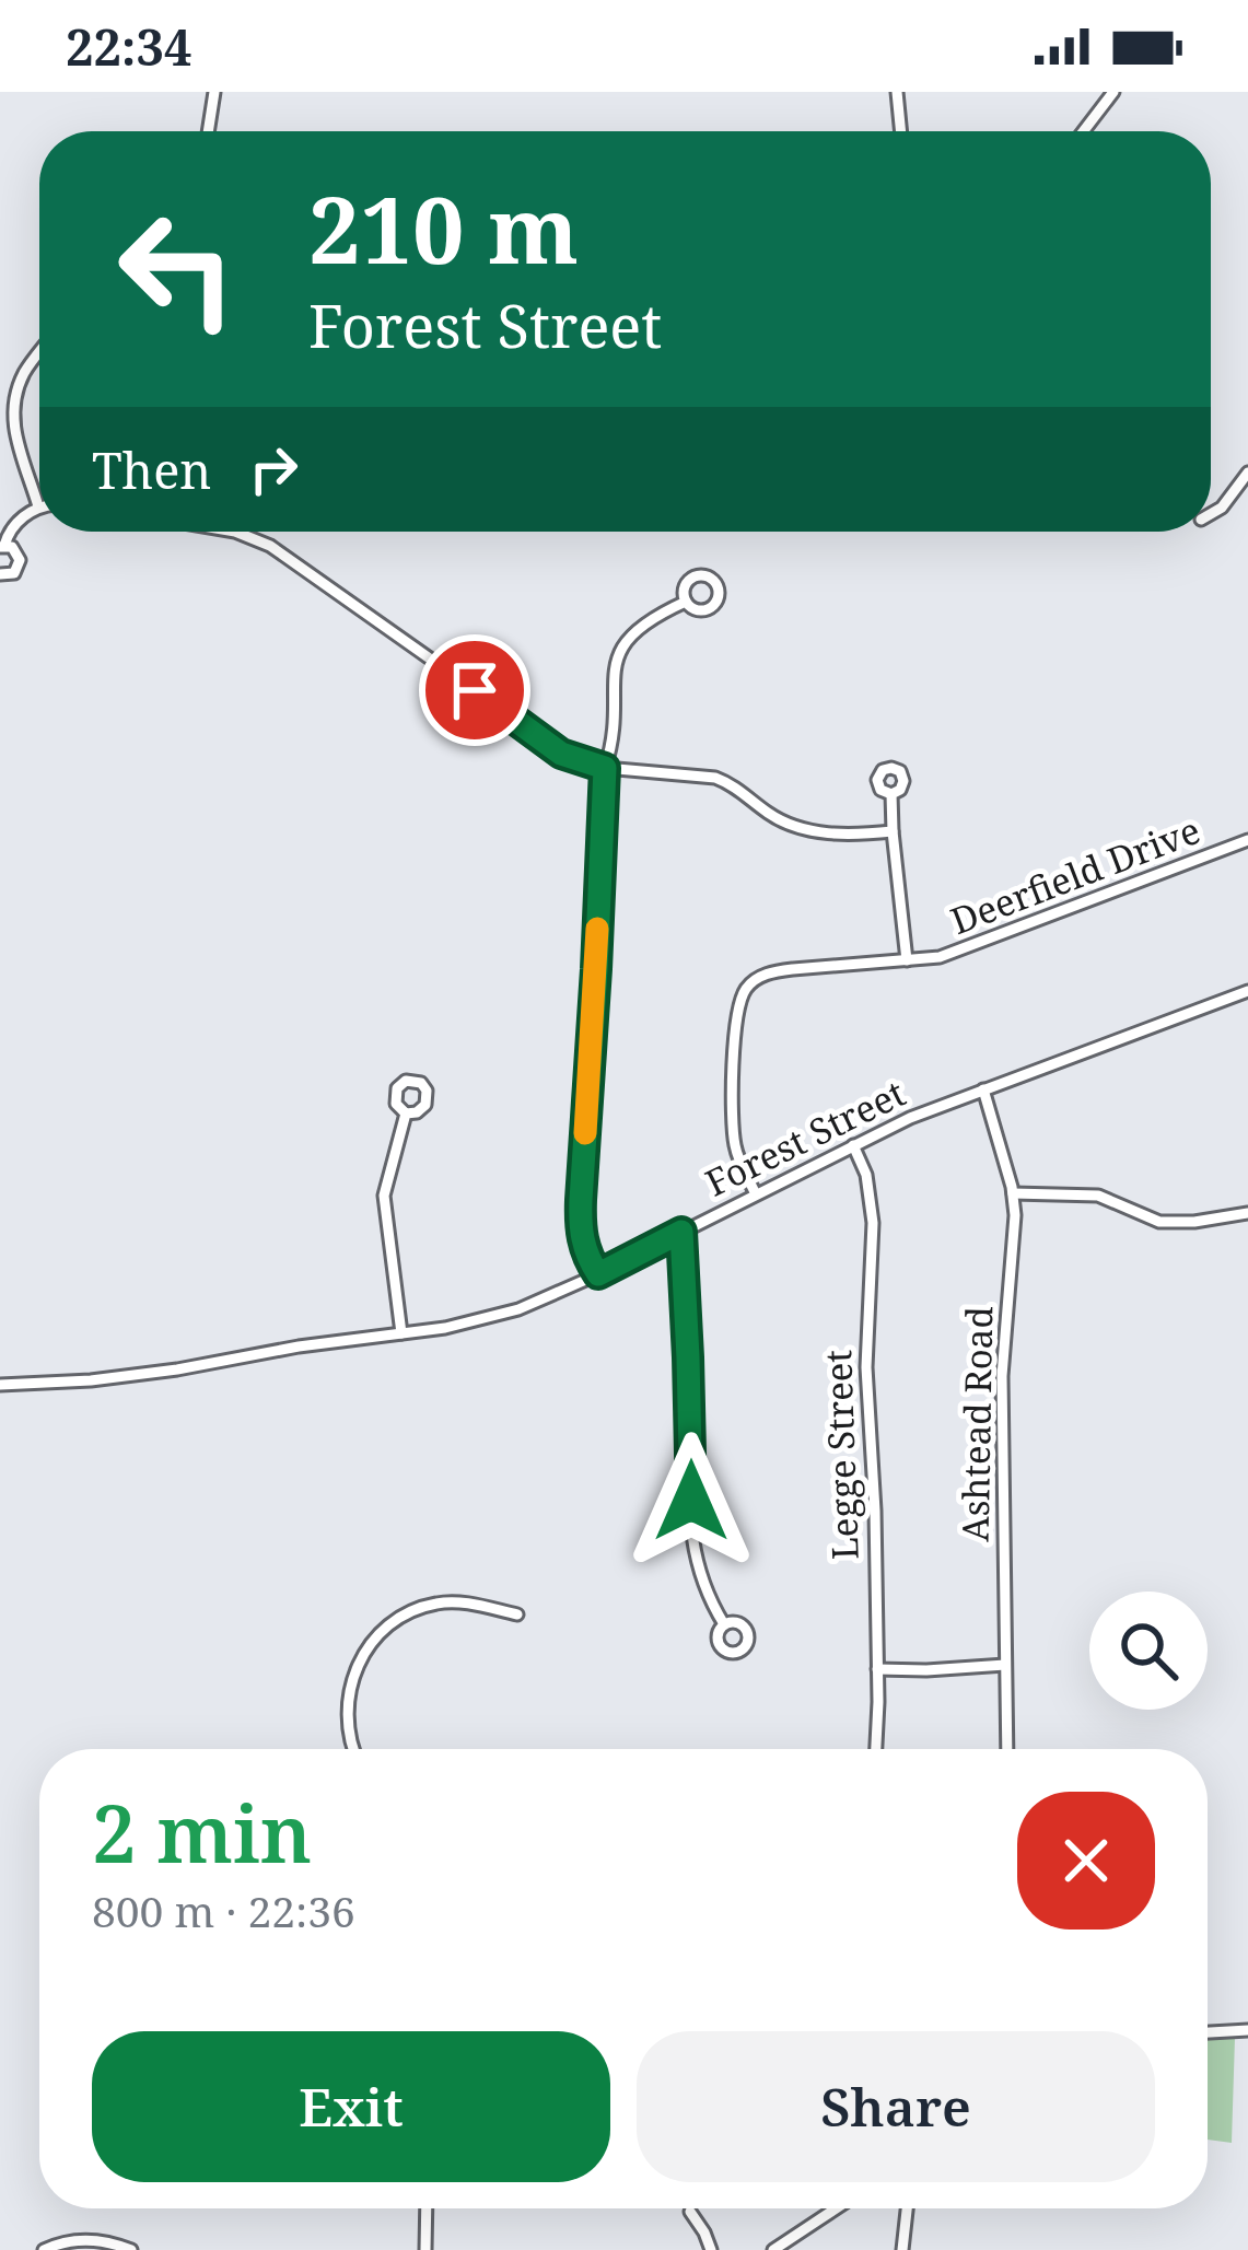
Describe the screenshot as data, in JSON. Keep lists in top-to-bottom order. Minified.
{"streets":{"street":["Deerfield Drive","Forest Street","Ashtead Road","Legge Street"]},"crossings":[["Deerfield Drive","Forest Street"],["Forest Street","Ashtead Road"],["Forest Street","Legge Street"]],"page":{"status":"22:34","turn":["210 m","Forest Street"],"then":"Then","heading":["2 min","800 m · 22:36"],"buttons":["Exit","Share"]}}
